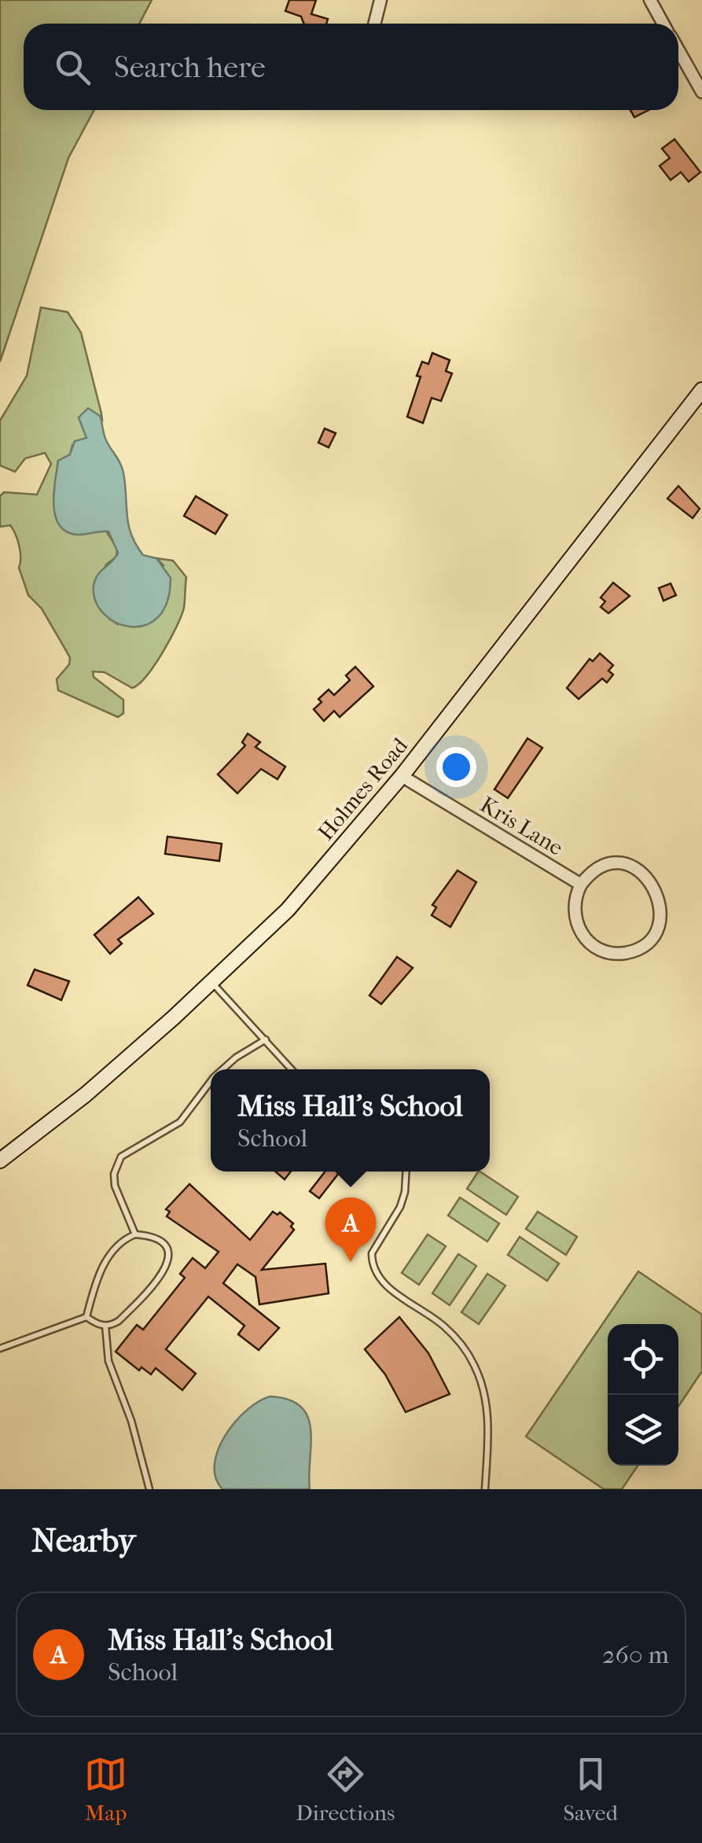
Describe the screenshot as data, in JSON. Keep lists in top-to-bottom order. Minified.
{"streets":{"street":["Holmes Road","Kris Lane"]},"crossings":[["Holmes Road","Kris Lane"]],"page":{"search":"Search here","popup":["Miss Hall's School","School"],"pins":"A","heading":"Nearby","list":[{"mark":"A","name":"Miss Hall's School","note":"School","value":"260 m"}],"nav":["Map","Directions","Saved"]}}
